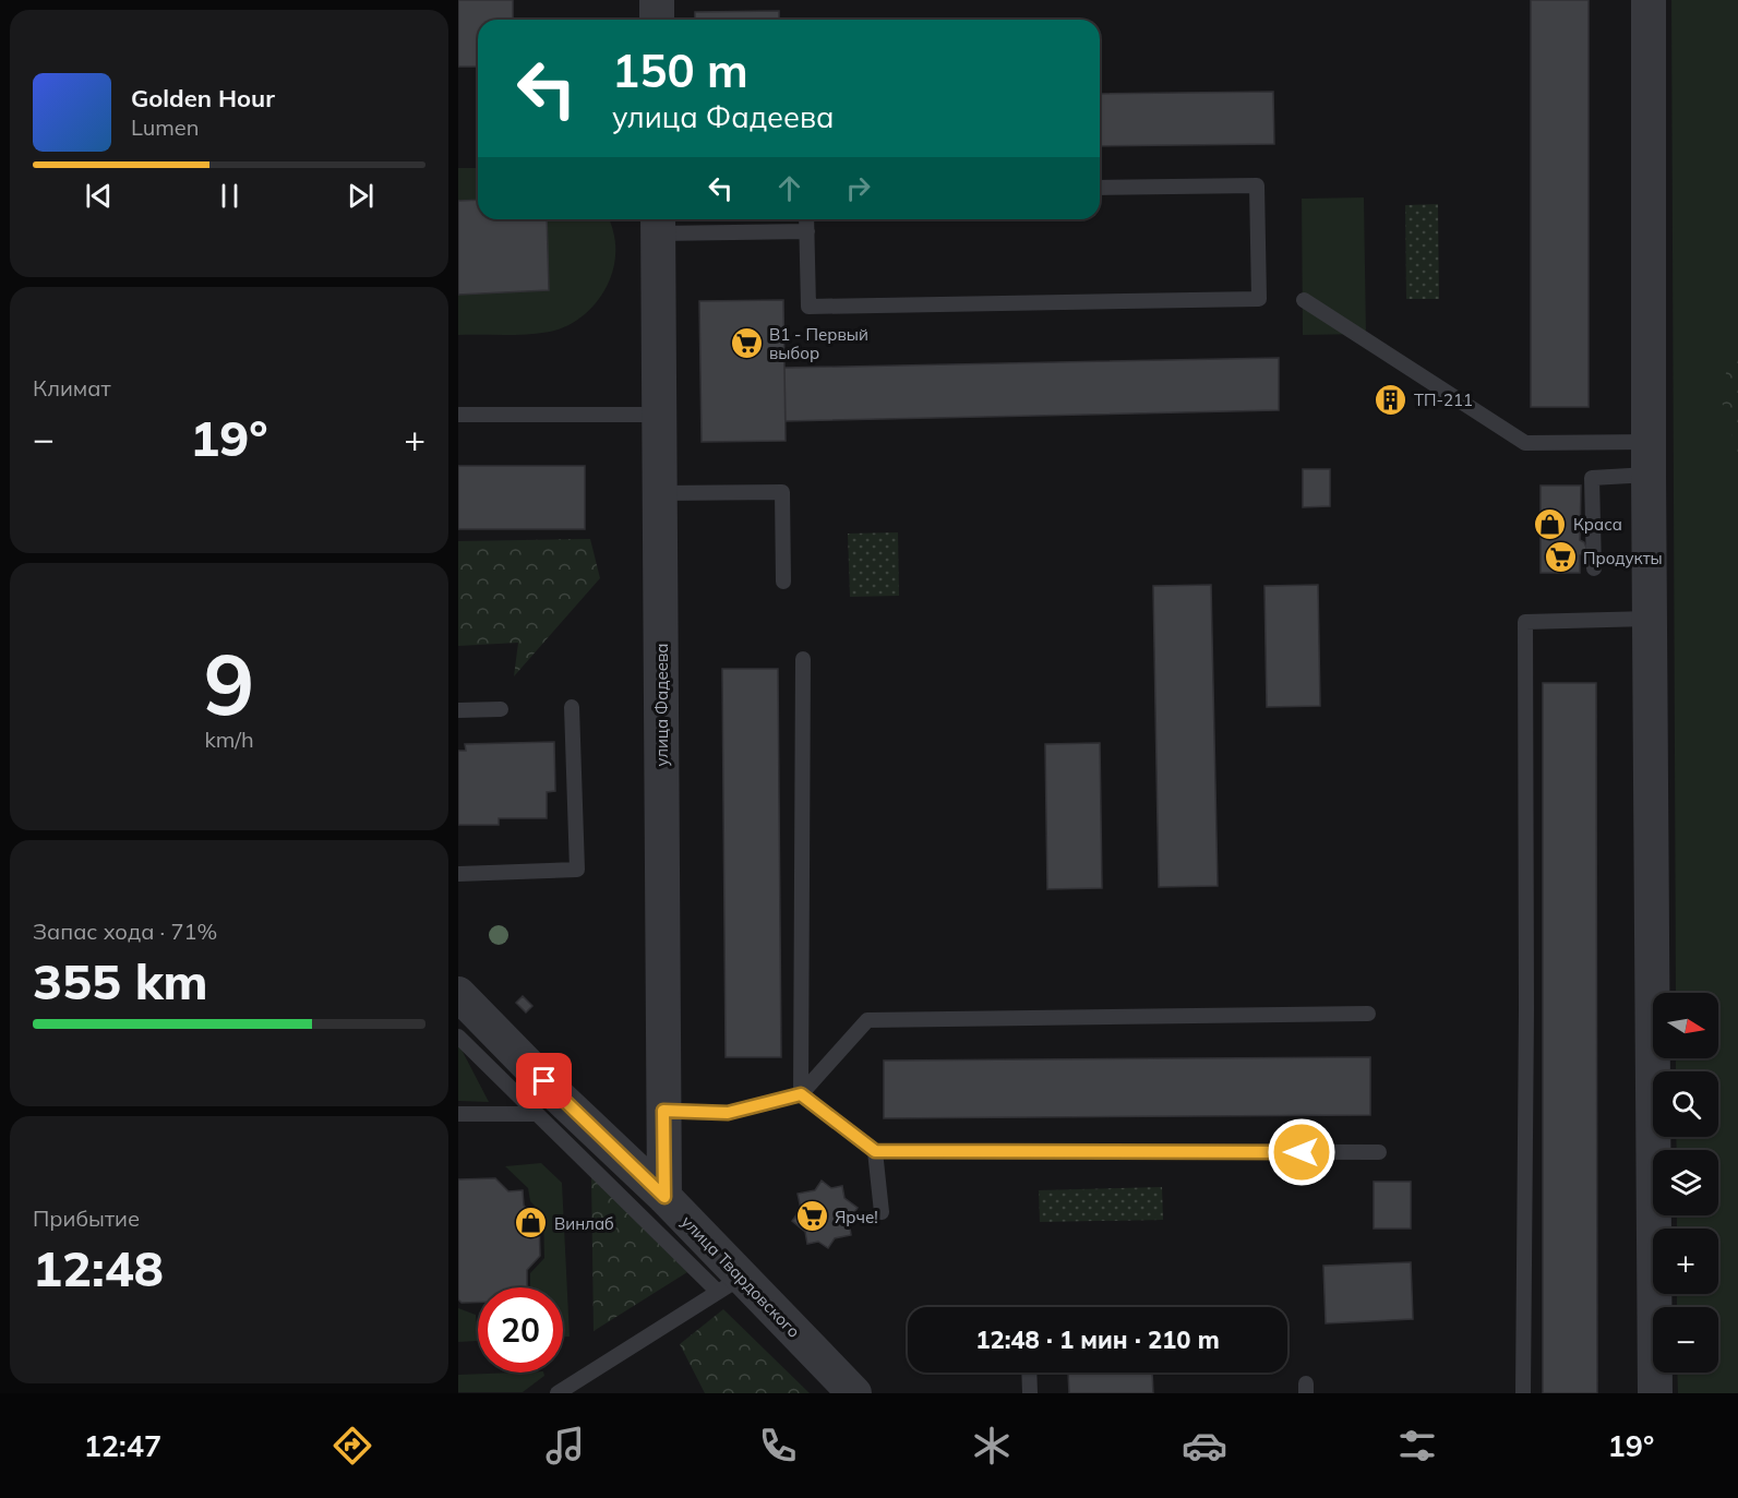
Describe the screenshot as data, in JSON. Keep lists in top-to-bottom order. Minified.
{"streets":{"street":["улица Фадеева","улица Твардовского"]},"crossings":[["улица Фадеева","улица Твардовского"]],"places":{"supermarket":["В1 - Первый выбор","Продукты","Ярче!"],"building":["ТП-211"],"shop":["Краса","Винлаб"]},"north":"right","page":{"turn":["150 m","улица Фадеева"],"song":["Golden Hour","Lumen"],"tile":["Климат",["9","km/h"],["Запас хода · 71%","355 km"],["Прибытие","12:48"]],"heat":["−","19°","+"],"map_buttons":["+","−"],"limit":"20","trip":"12:48 · 1 мин · 210 m","tabs":["12:47","19°"]}}
